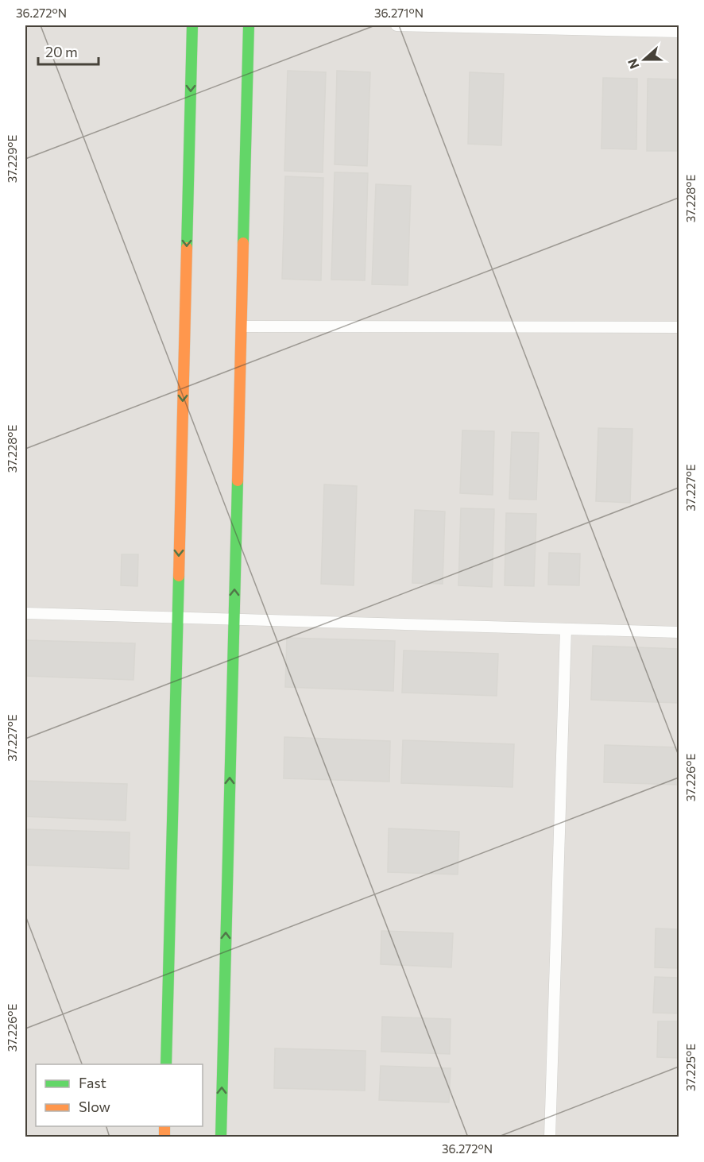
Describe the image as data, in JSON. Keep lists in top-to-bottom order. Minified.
{"legend":["Fast","Slow"],"scale_bar":"20 m","north":"left","coordinates":["36.272°N","36.271°N","37.229°E","37.228°E","37.227°E","37.226°E","37.225°E"]}
